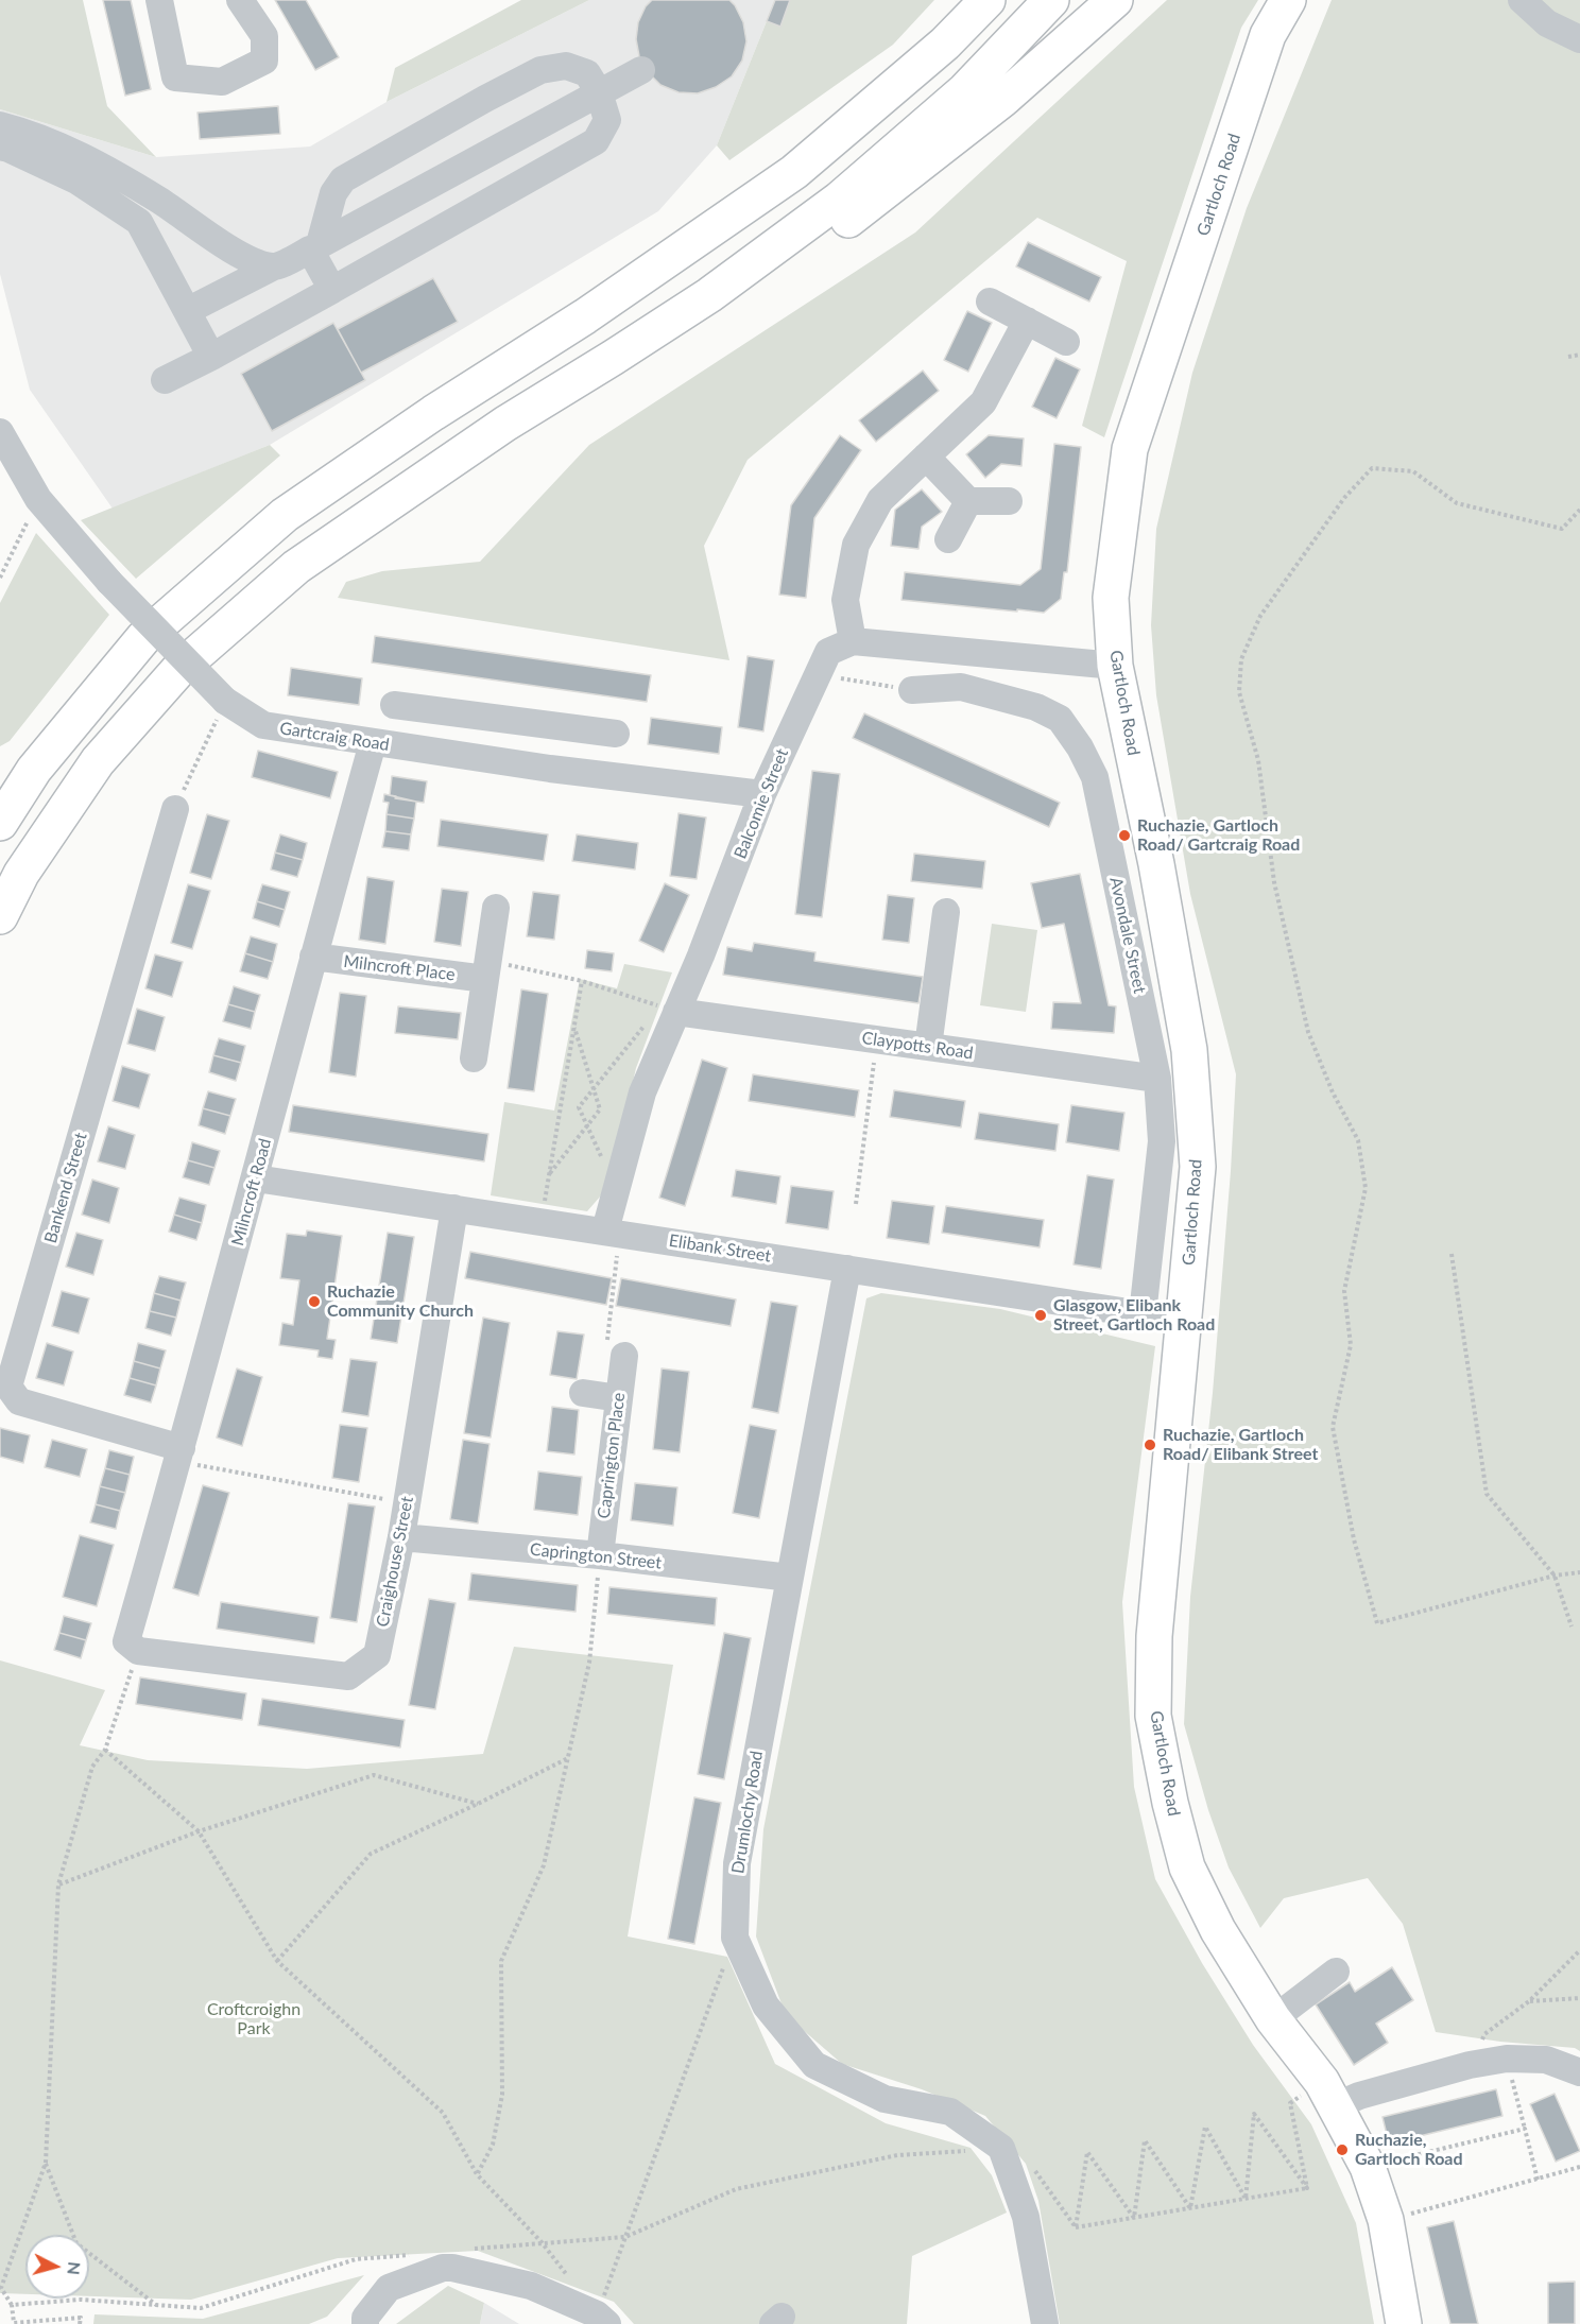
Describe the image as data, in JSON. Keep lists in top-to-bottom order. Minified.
{"streets":{"main road":["Gartloch Road"],"street":["Gartcraig Road","Balcomie Street","Avondale Street","Milncroft Place","Claypotts Road","Bankend Street","Milncroft Road","Elibank Street","Caprington Place","Caprington Street","Craighouse Street","Drumlochy Road"]},"crossings":[["Gartloch Road","Elibank Street"],["Gartcraig Road","Balcomie Street"],["Gartcraig Road","Milncroft Road"],["Balcomie Street","Claypotts Road"],["Balcomie Street","Elibank Street"],["Avondale Street","Claypotts Road"],["Avondale Street","Elibank Street"],["Milncroft Place","Milncroft Road"],["Bankend Street","Milncroft Road"],["Milncroft Road","Elibank Street"],["Milncroft Road","Craighouse Street"],["Elibank Street","Craighouse Street"],["Elibank Street","Drumlochy Road"],["Caprington Place","Caprington Street"],["Caprington Street","Craighouse Street"],["Caprington Street","Drumlochy Road"]],"parks":["Croftcroighn Park"],"places":["Ruchazie, Gartloch Road/ Gartcraig Road","Ruchazie Community Church","Glasgow, Elibank Street, Gartloch Road","Ruchazie, Gartloch Road/ Elibank Street","Ruchazie, Gartloch Road"],"north":"right"}
